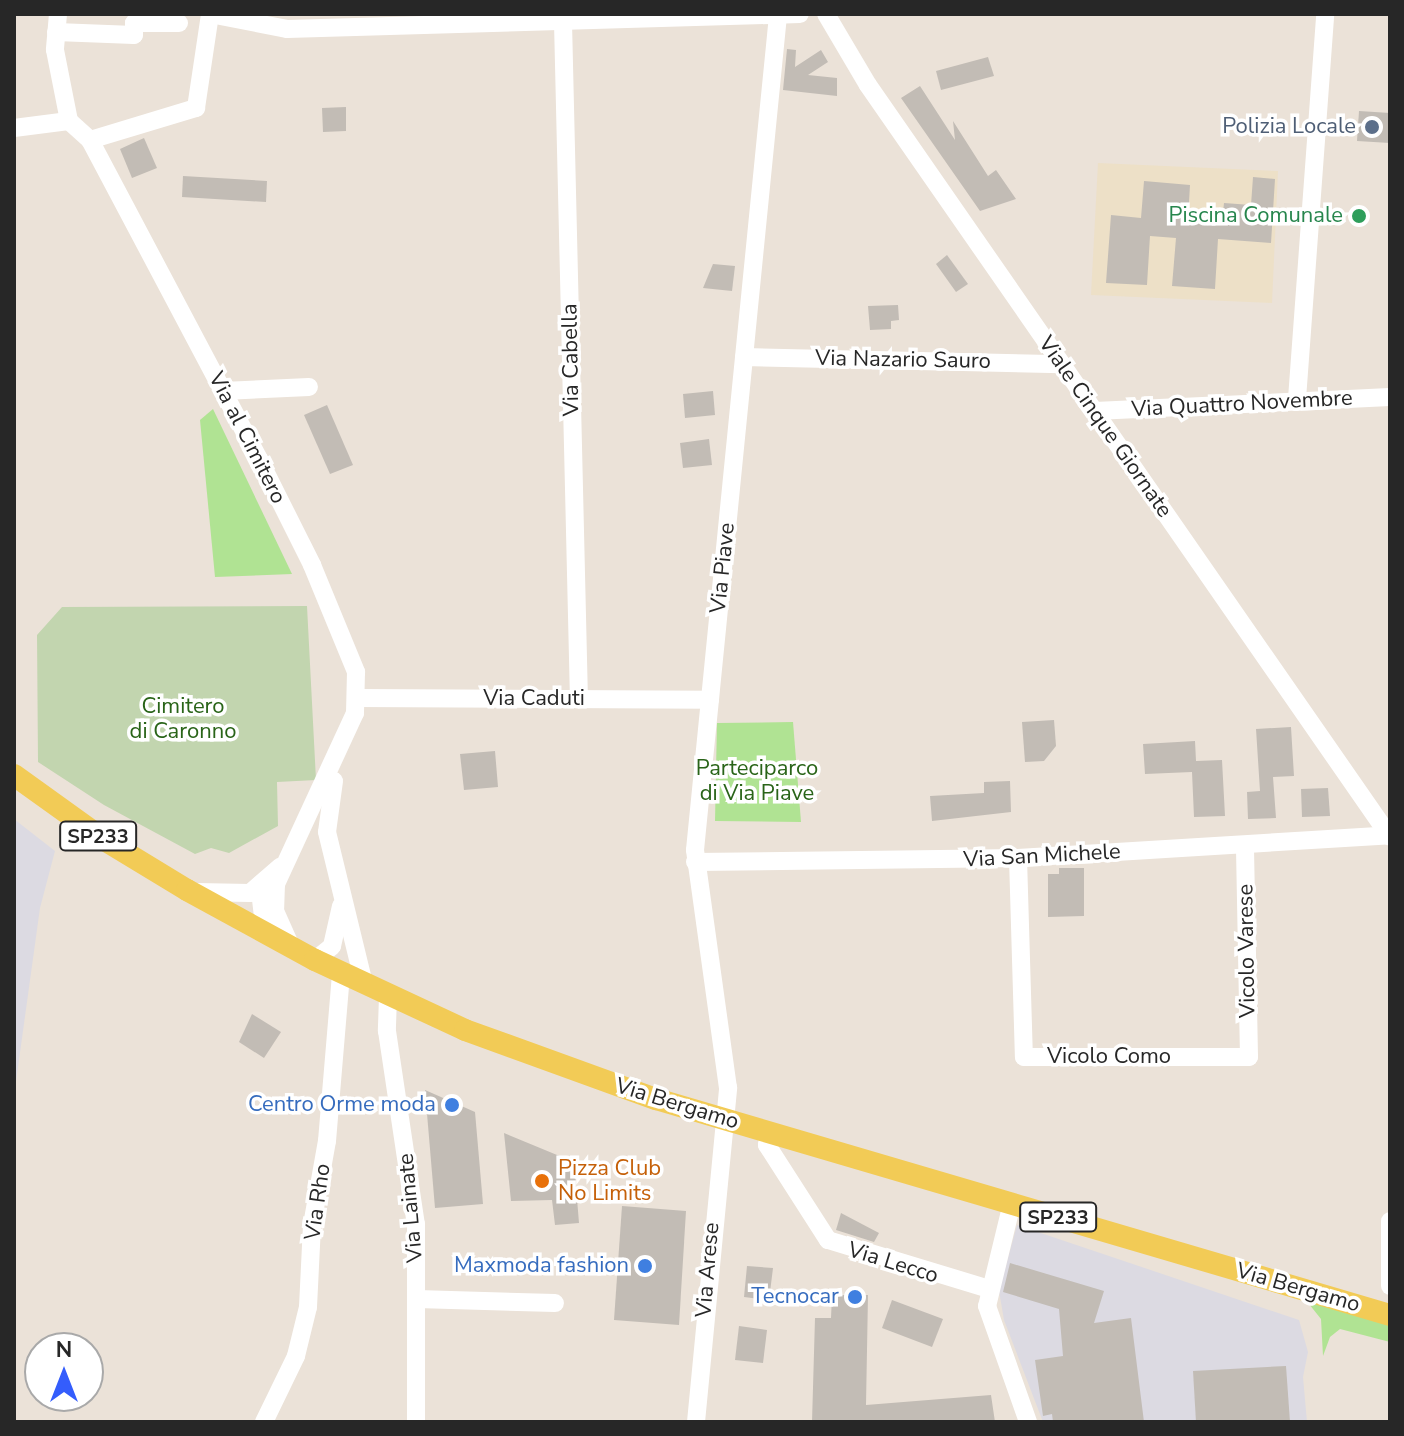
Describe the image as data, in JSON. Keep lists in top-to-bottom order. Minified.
{"streets":{"main road":["SP233","Via Bergamo"],"street":["Via Cabella","Via Nazario Sauro","Via Quattro Novembre","Viale Cinque Giornate","Via al Cimitero","Via Piave","Via Caduti","Via San Michele","Vicolo Varese","Vicolo Como","Via Rho","Via Lainate","Via Lecco","Via Arese"]},"crossings":[["Via Cabella","Via Caduti"],["Via Nazario Sauro","Viale Cinque Giornate"],["Via Nazario Sauro","Via Piave"],["Via Quattro Novembre","Viale Cinque Giornate"],["Viale Cinque Giornate","Via San Michele"],["Via al Cimitero","Via Caduti"],["Via Piave","Via Caduti"],["Via Piave","Via San Michele"],["Via Piave","Via Bergamo"],["Via Piave","Via Arese"],["Via San Michele","Vicolo Varese"],["Via San Michele","Vicolo Como"],["Vicolo Varese","Vicolo Como"],["Via Bergamo","Via Rho"],["Via Bergamo","Via Lainate"],["Via Bergamo","Via Lecco"],["Via Bergamo","Via Arese"]],"parks":["Cimitero di Caronno","Parteciparco di Via Piave"],"places":["Polizia Locale","Piscina Comunale","Centro Orme moda","Pizza Club No Limits","Maxmoda fashion","Tecnocar"],"north":"top"}
